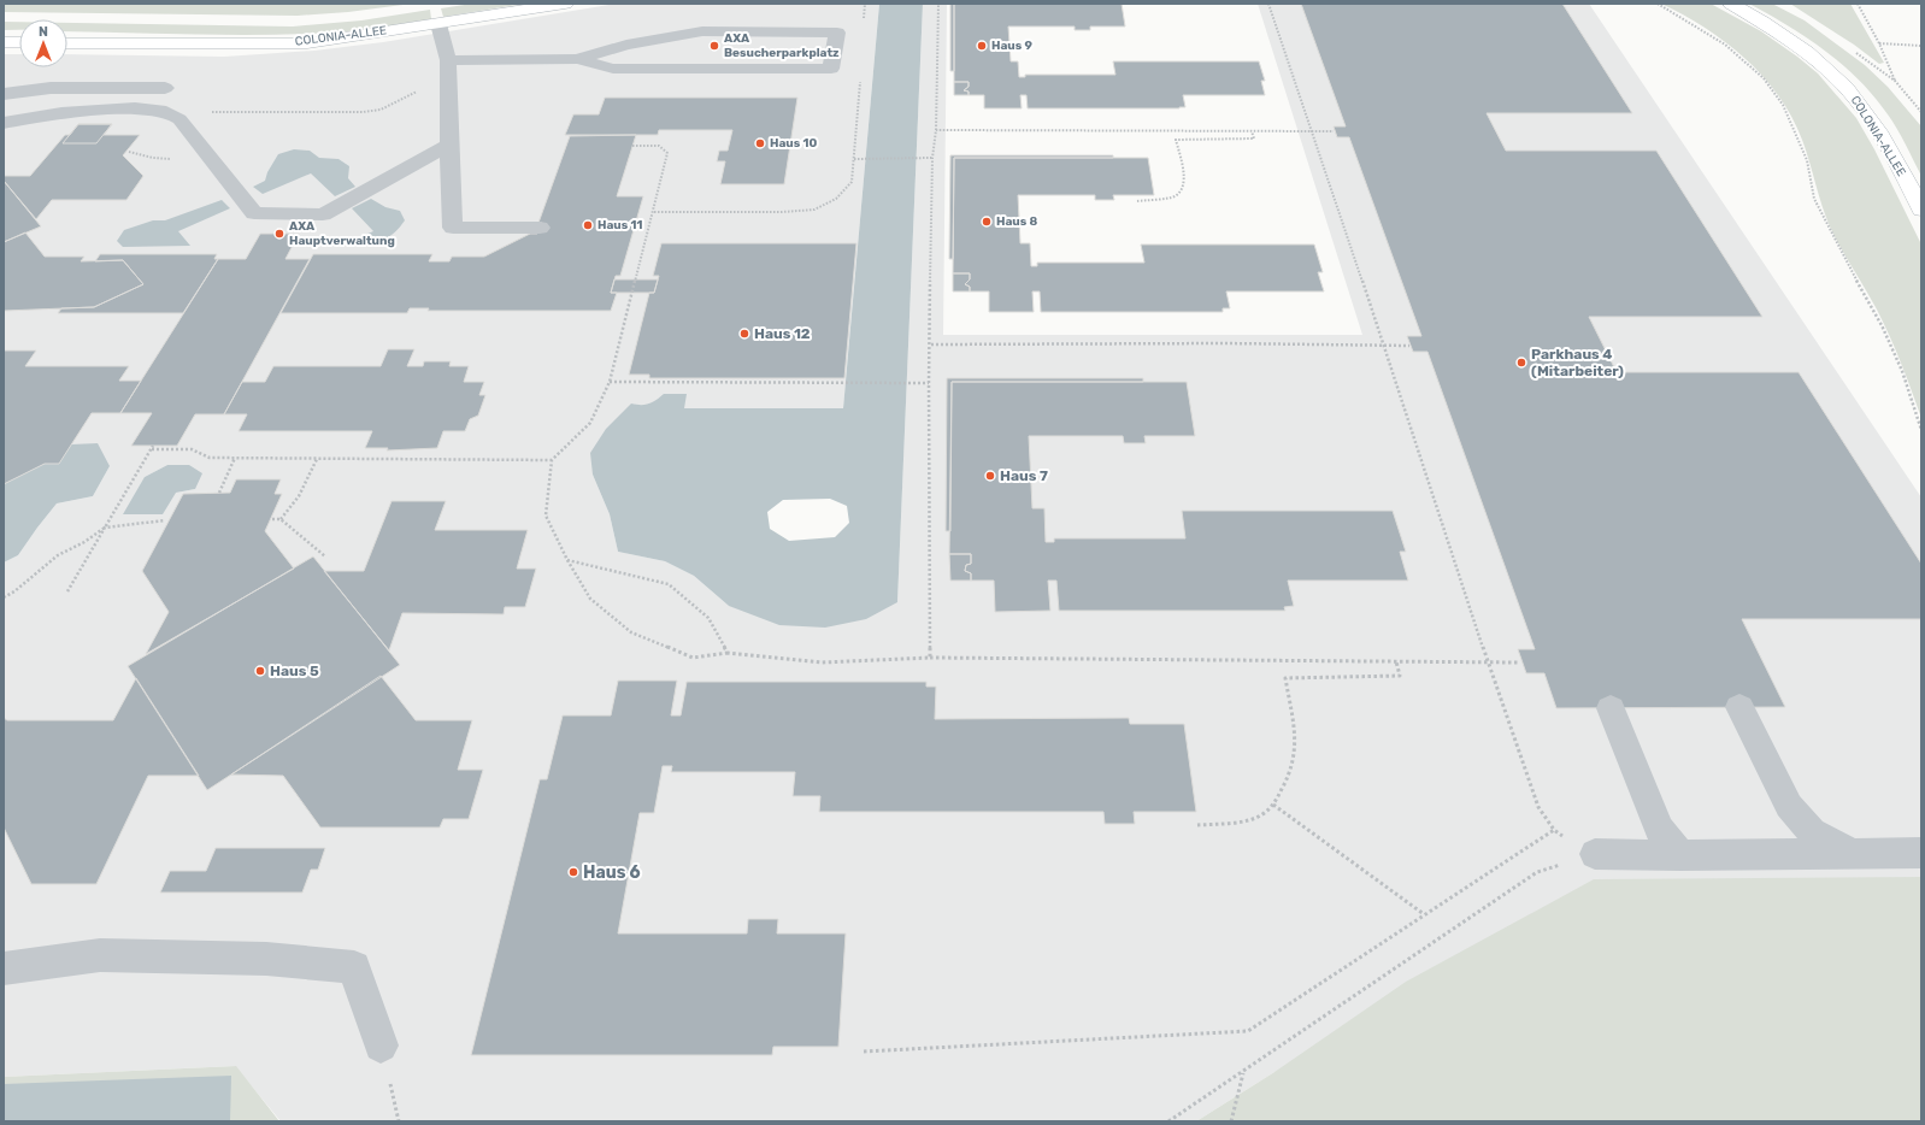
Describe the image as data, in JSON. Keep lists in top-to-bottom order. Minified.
{"streets":{"main road":["COLONIA-ALLEE"]},"places":["AXA Besucherparkplatz","Haus 9","Haus 10","Haus 8","Haus 11","AXA Hauptverwaltung","Haus 12","Parkhaus 4 (Mitarbeiter)","Haus 7","Haus 5","Haus 6"],"north":"top"}
